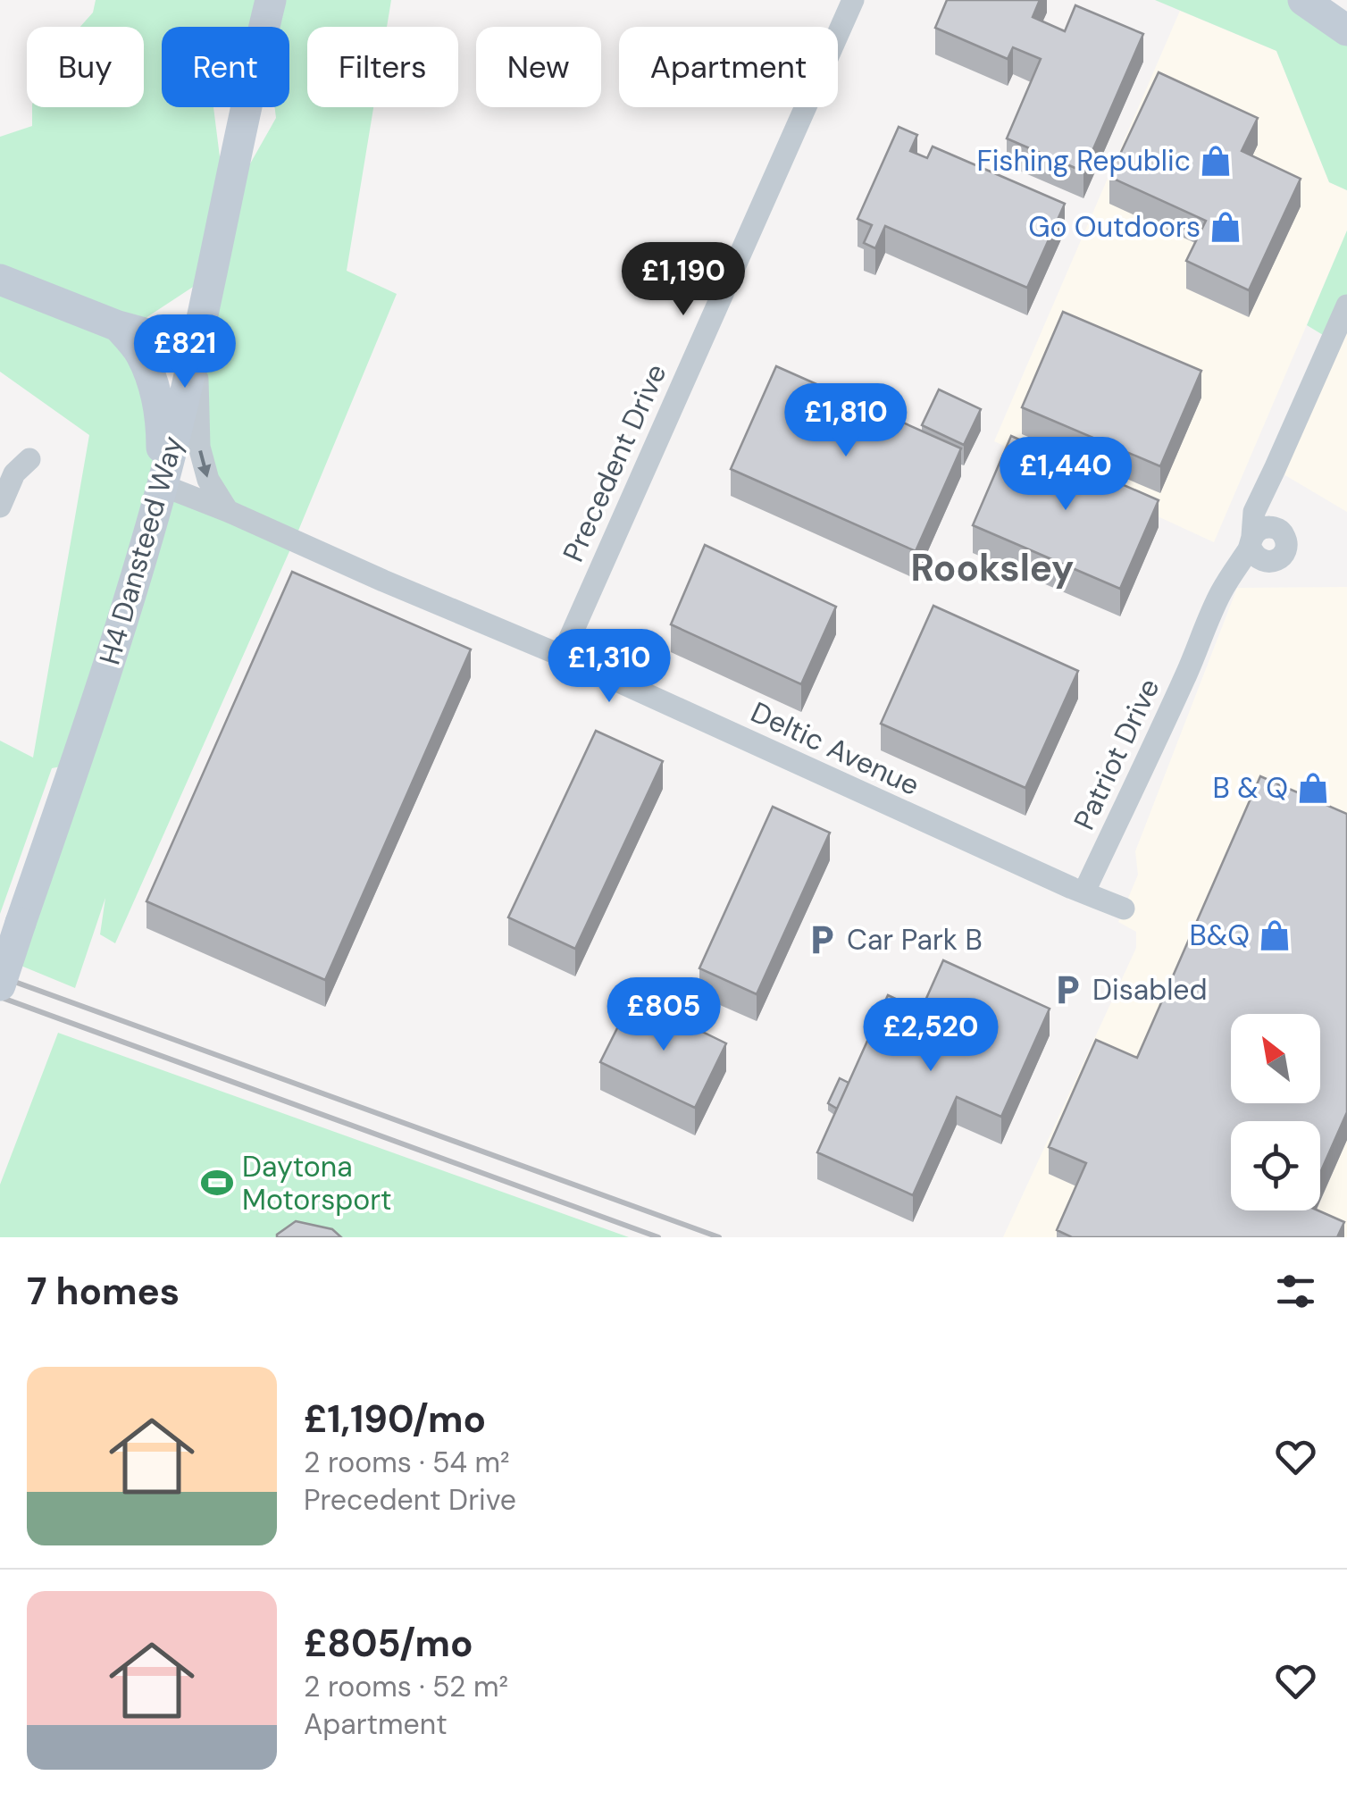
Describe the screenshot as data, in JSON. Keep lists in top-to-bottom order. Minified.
{"streets":{"street":["Precedent Drive","H4 Dansteed Way","Deltic Avenue","Patriot Drive"]},"crossings":[["Precedent Drive","Deltic Avenue"],["H4 Dansteed Way","Deltic Avenue"],["Deltic Avenue","Patriot Drive"]],"districts":["Rooksley"],"places":{"shop":["Fishing Republic","Go Outdoors","B & Q","B&Q"],"parking":["Car Park B","Disabled"],"sports":["Daytona Motorsport"]},"north":"top left","page":{"chip":["Buy","Rent","Filters","New","Apartment"],"price":["£1,190","£821","£1,810","£1,440","£1,310","£805","£2,520"],"heading":"7 homes","list":[{"name":"£1,190/mo","note":"2 rooms · 54 m² · Precedent Drive"},{"name":"£805/mo","note":"2 rooms · 52 m² · Apartment"}]}}
